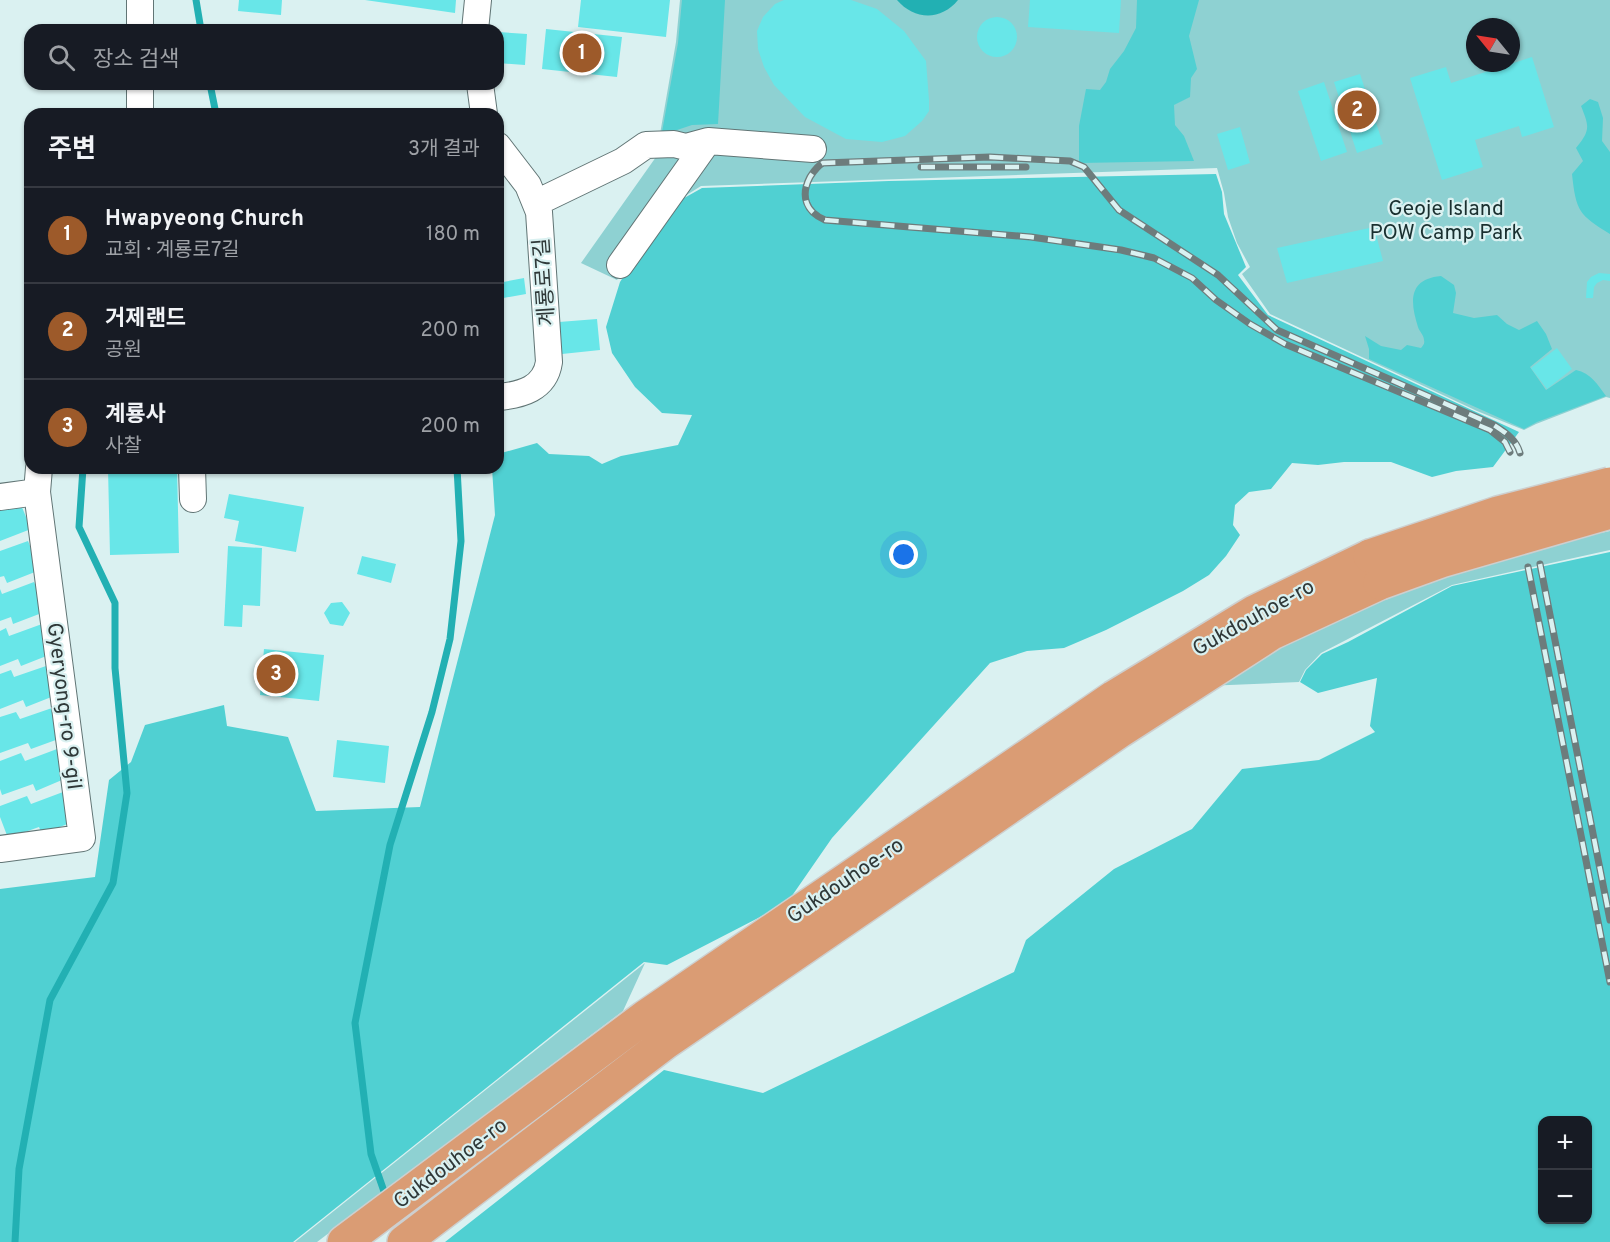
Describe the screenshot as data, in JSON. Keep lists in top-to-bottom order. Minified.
{"streets":{"highway":["Gukdouhoe-ro"],"street":["계룡로7길","Gyeryong-ro 9-gil"]},"parks":["Geoje Island POW Camp Park"],"north":"top left","page":{"search":"장소 검색","pins":["1","2","3"],"heading":["주변","3개 결과"],"list":[{"mark":"1","name":"Hwapyeong Church","note":"교회 · 계룡로7길","value":"180 m"},{"mark":"2","name":"거제랜드","note":"공원","value":"200 m"},{"mark":"3","name":"계룡사","note":"사찰","value":"200 m"}],"map_buttons":["+","−"]}}
